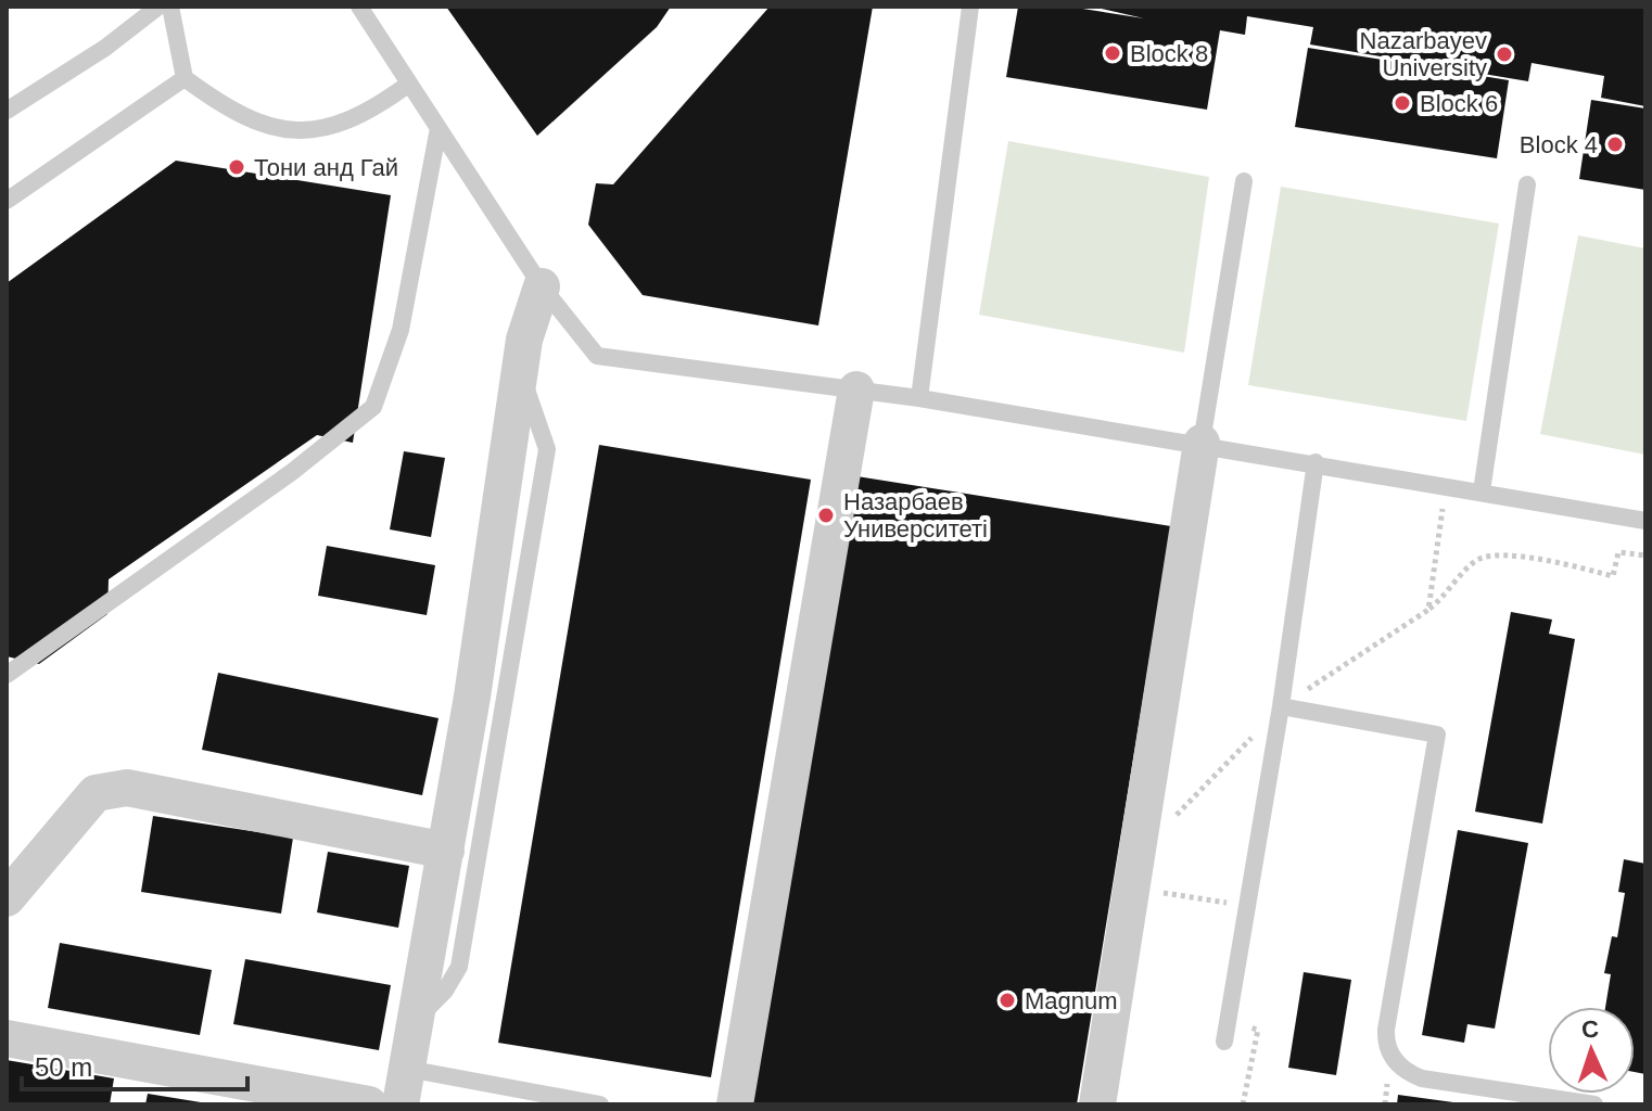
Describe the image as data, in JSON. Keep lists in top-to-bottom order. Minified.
{"places":["Block 8","Nazarbayev University","Block 6","Block 4","Тони анд Гай","Назарбаев Университеті","Magnum"],"scale_bar":"50 m","north":"top"}
